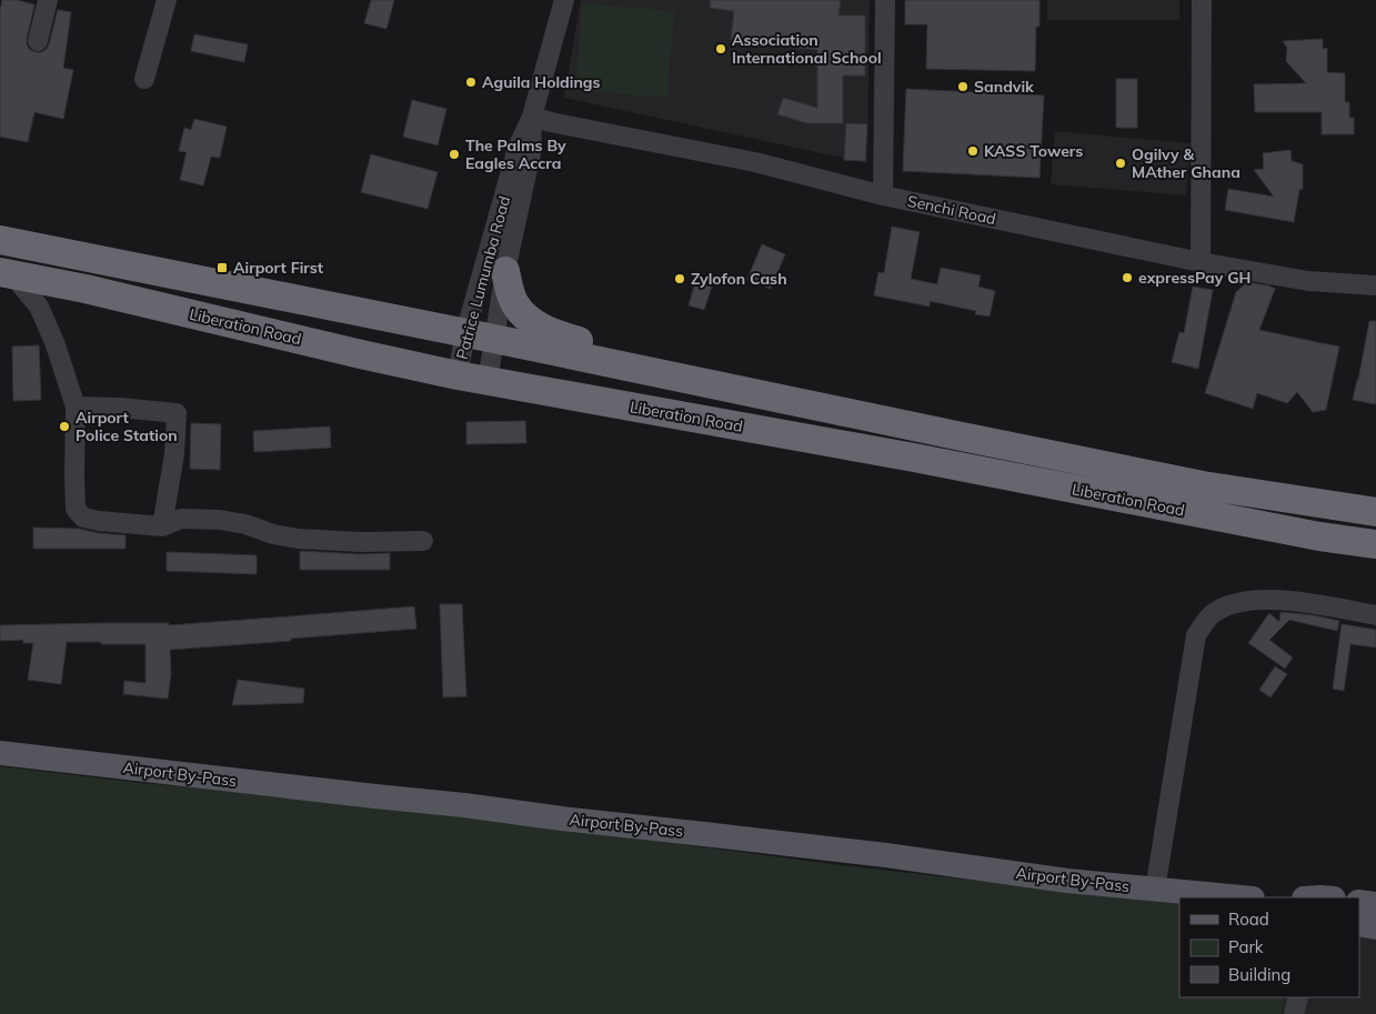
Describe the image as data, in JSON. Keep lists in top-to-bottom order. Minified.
{"streets":{"highway":["Liberation Road"],"main road":["Airport By-Pass"],"street":["Senchi Road","Patrice Lumumba Road"]},"crossings":[["Senchi Road","Patrice Lumumba Road"],["Patrice Lumumba Road","Liberation Road"]],"places":{"other":["Association International School","Aguila Holdings","Sandvik","KASS Towers","The Palms By Eagles Accra","Ogilvy & MAther Ghana","expressPay GH","Zylofon Cash","Airport Police Station"],"transit":["Airport First"]},"legend":["Road","Park","Building"]}
